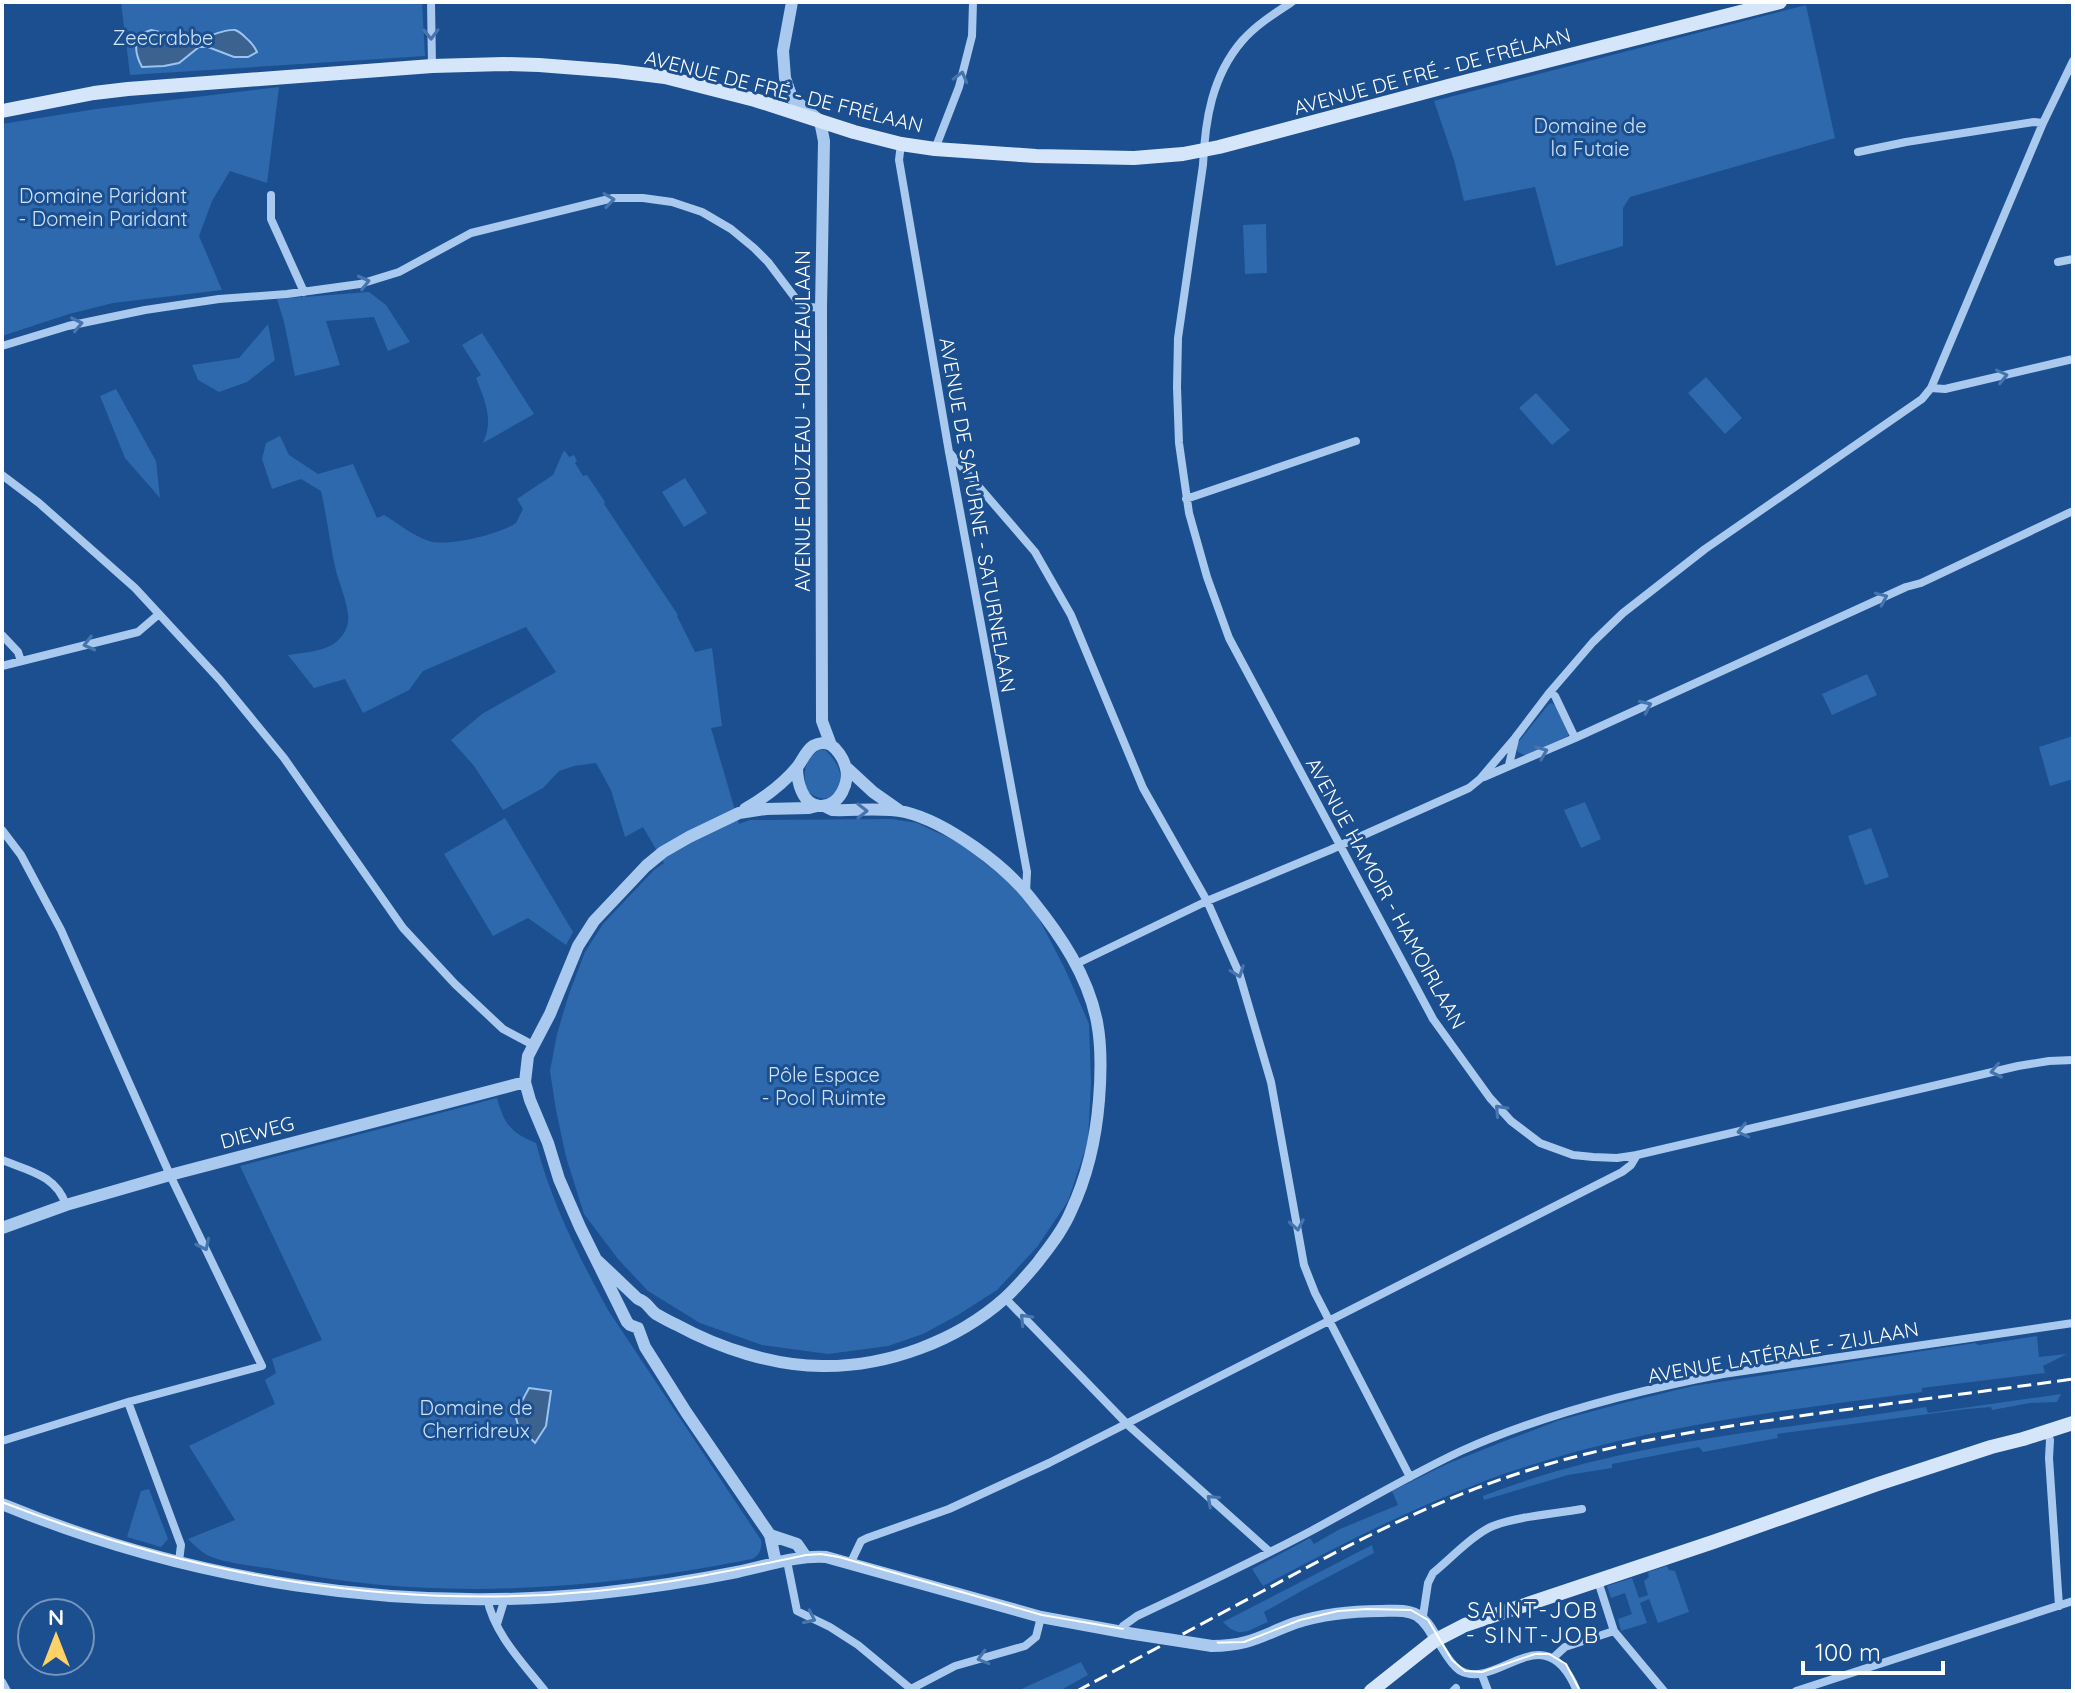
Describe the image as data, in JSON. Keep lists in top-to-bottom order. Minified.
{"streets":{"main road":["AVENUE DE FRÉ - DE FRÉLAAN"],"street":["AVENUE HOUZEAU - HOUZEAULAAN","AVENUE DE SATURNE - SATURNELAAN","AVENUE HAMOIR - HAMOIRLAAN","DIEWEG","AVENUE LATÉRALE - ZIJLAAN"]},"crossings":[["AVENUE DE FRÉ - DE FRÉLAAN","AVENUE HOUZEAU - HOUZEAULAAN"],["AVENUE DE FRÉ - DE FRÉLAAN","AVENUE DE SATURNE - SATURNELAAN"],["AVENUE DE FRÉ - DE FRÉLAAN","AVENUE HAMOIR - HAMOIRLAAN"]],"one_way":["AVENUE HAMOIR - HAMOIRLAAN"],"districts":["SAINT-JOB - SINT-JOB"],"parks":["Zeecrabbe","Domaine de la Futaie","Domaine Paridant - Domein Paridant","Pôle Espace - Pool Ruimte","Domaine de Cherridreux"],"scale_bar":"100 m","north":"top"}
